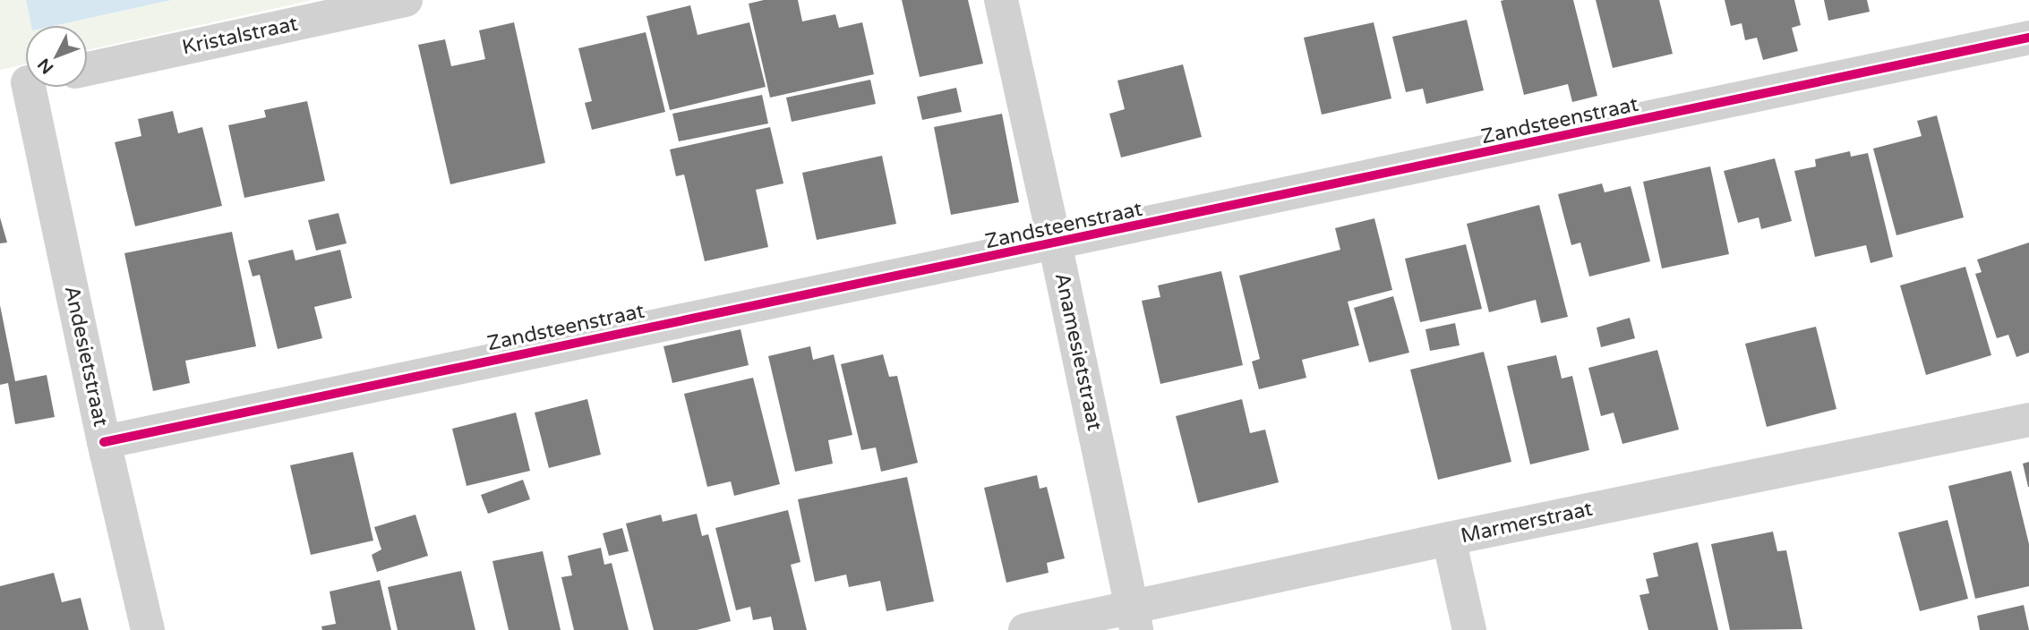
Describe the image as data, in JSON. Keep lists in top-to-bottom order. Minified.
{"streets":{"street":["Kristalstraat","Zandsteenstraat","Anamesietstraat","Andesietstraat","Marmerstraat"]},"crossings":[["Zandsteenstraat","Anamesietstraat"],["Zandsteenstraat","Andesietstraat"],["Anamesietstraat","Marmerstraat"]],"north":"bottom left"}
